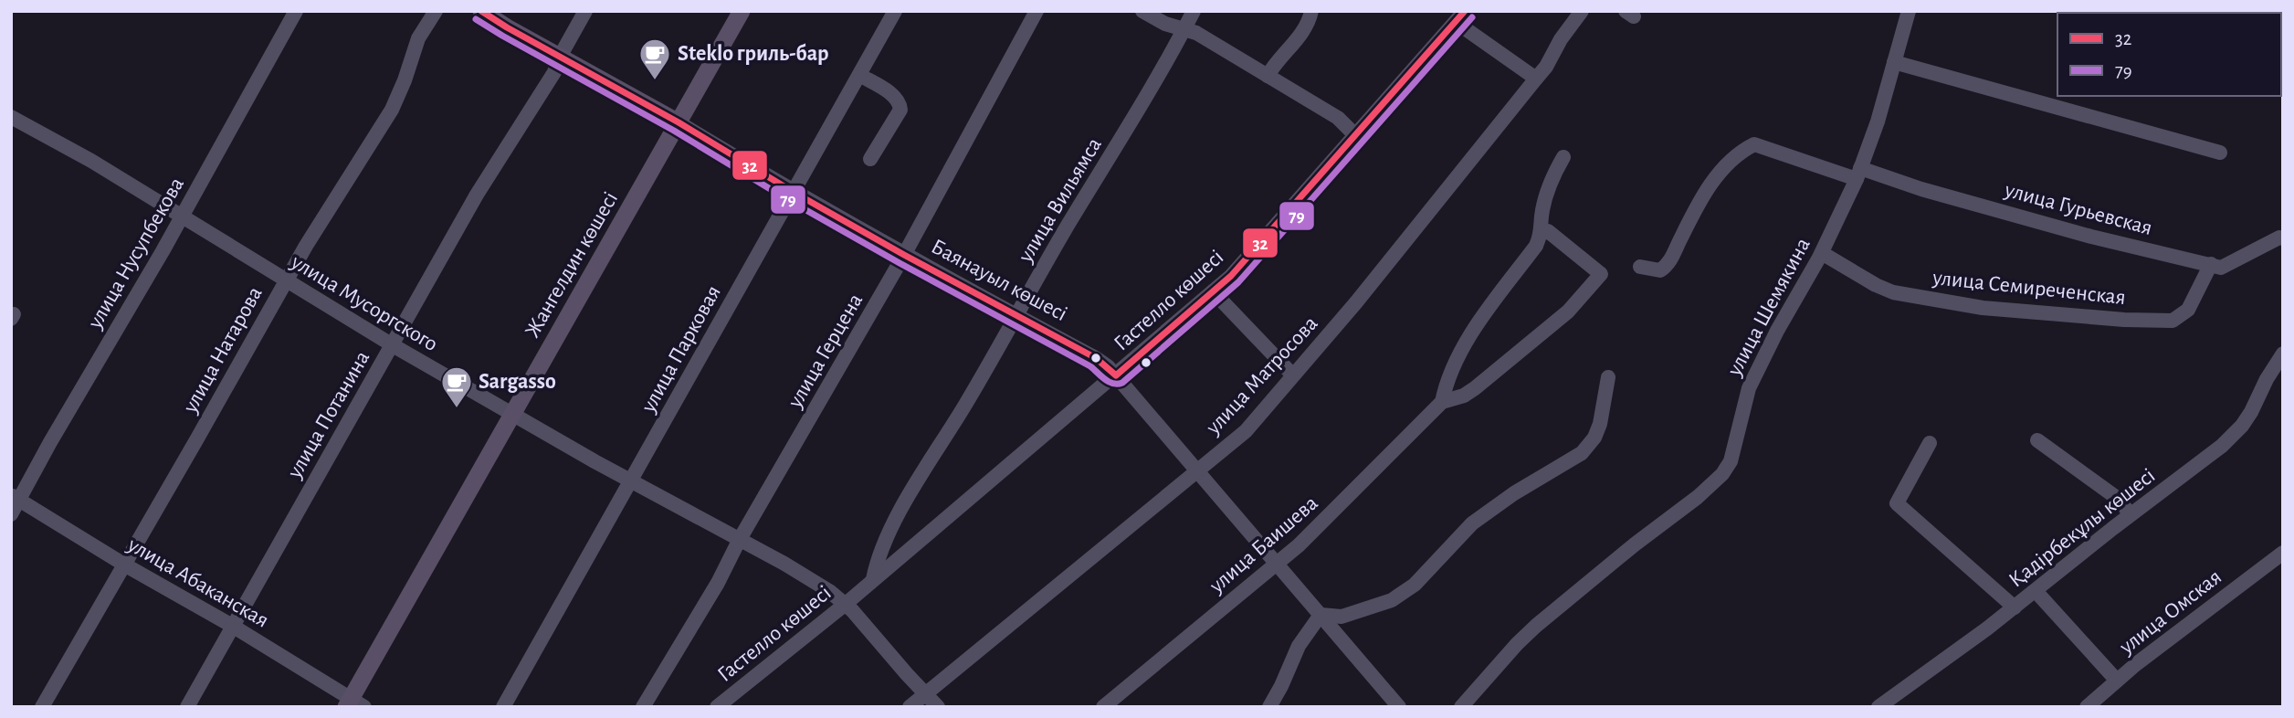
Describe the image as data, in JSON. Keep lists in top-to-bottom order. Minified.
{"streets":{"main road":["Жангелдин көшесі","Баянауыл көшесі"],"street":["улица Вильямса","улица Гурьевская","улица Нусупбекова","улица Семиреченская","Гастелло көшесі","улица Мусоргского","улица Шемякина","улица Парковая","улица Натарова","улица Герцена","улица Матросова","улица Потанина","Қадірбекұлы көшесі","улица Баишева","улица Абаканская","улица Омская"]},"crossings":[["улица Вильямса","Баянауыл көшесі"],["улица Вильямса","Гастелло көшесі"],["улица Гурьевская","улица Семиреченская"],["улица Гурьевская","улица Шемякина"],["улица Нусупбекова","улица Мусоргского"],["улица Нусупбекова","улица Абаканская"],["Жангелдин көшесі","Баянауыл көшесі"],["Жангелдин көшесі","улица Мусоргского"],["Жангелдин көшесі","улица Абаканская"],["Баянауыл көшесі","Гастелло көшесі"],["Баянауыл көшесі","улица Парковая"],["Баянауыл көшесі","улица Герцена"],["Баянауыл көшесі","улица Матросова"],["Баянауыл көшесі","улица Потанина"],["Баянауыл көшесі","улица Баишева"],["улица Семиреченская","улица Шемякина"],["Гастелло көшесі","улица Мусоргского"],["улица Мусоргского","улица Парковая"],["улица Мусоргского","улица Натарова"],["улица Мусоргского","улица Герцена"],["улица Мусоргского","улица Матросова"],["улица Мусоргского","улица Потанина"],["улица Натарова","улица Абаканская"],["улица Потанина","улица Абаканская"]],"places":{"cafe":["Steklo гриль-бар","Sargasso"]},"lines":["transit line 32","transit line 79"],"legend":["32","79"]}
